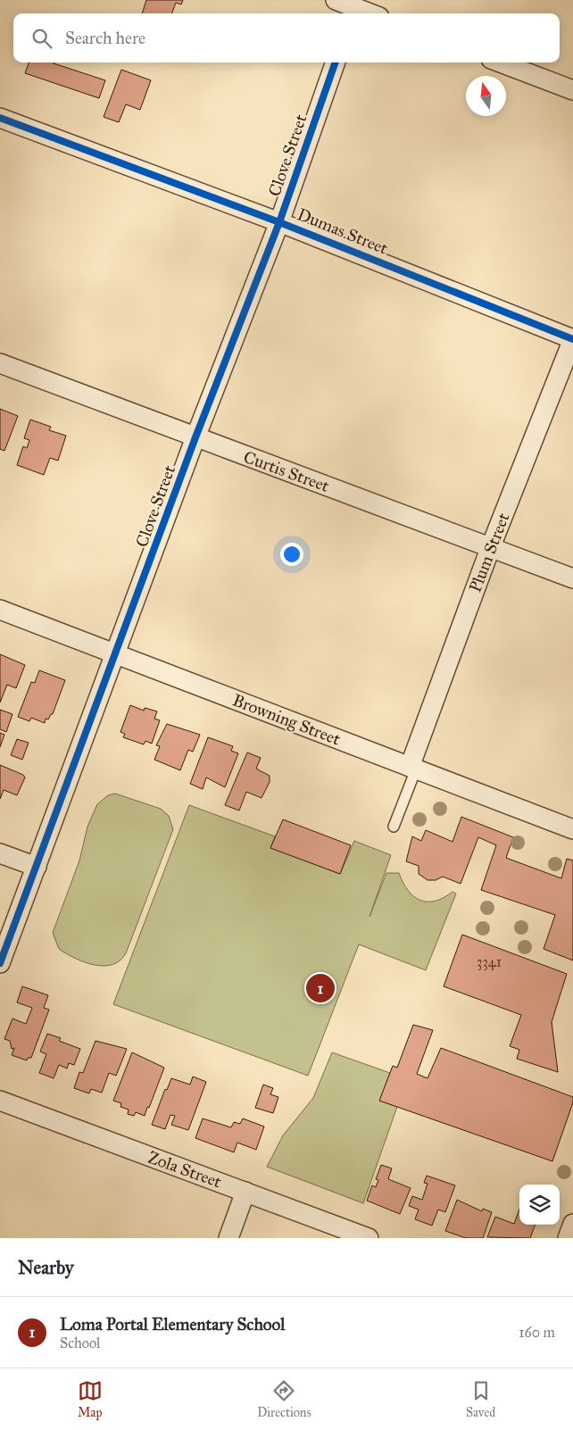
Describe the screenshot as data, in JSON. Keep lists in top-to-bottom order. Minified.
{"streets":{"street":["Clove Street","Dumas Street","Curtis Street","Plum Street","Browning Street","Zola Street"]},"crossings":[["Clove Street","Dumas Street"],["Clove Street","Curtis Street"],["Clove Street","Browning Street"],["Dumas Street","Plum Street"],["Curtis Street","Plum Street"],["Plum Street","Browning Street"]],"house_numbers":["3341"],"north":"top","page":{"search":"Search here","pins":"1","heading":"Nearby","list":[{"mark":"1","name":"Loma Portal Elementary School","note":"School","value":"160 m"}],"nav":["Map","Directions","Saved"]}}
